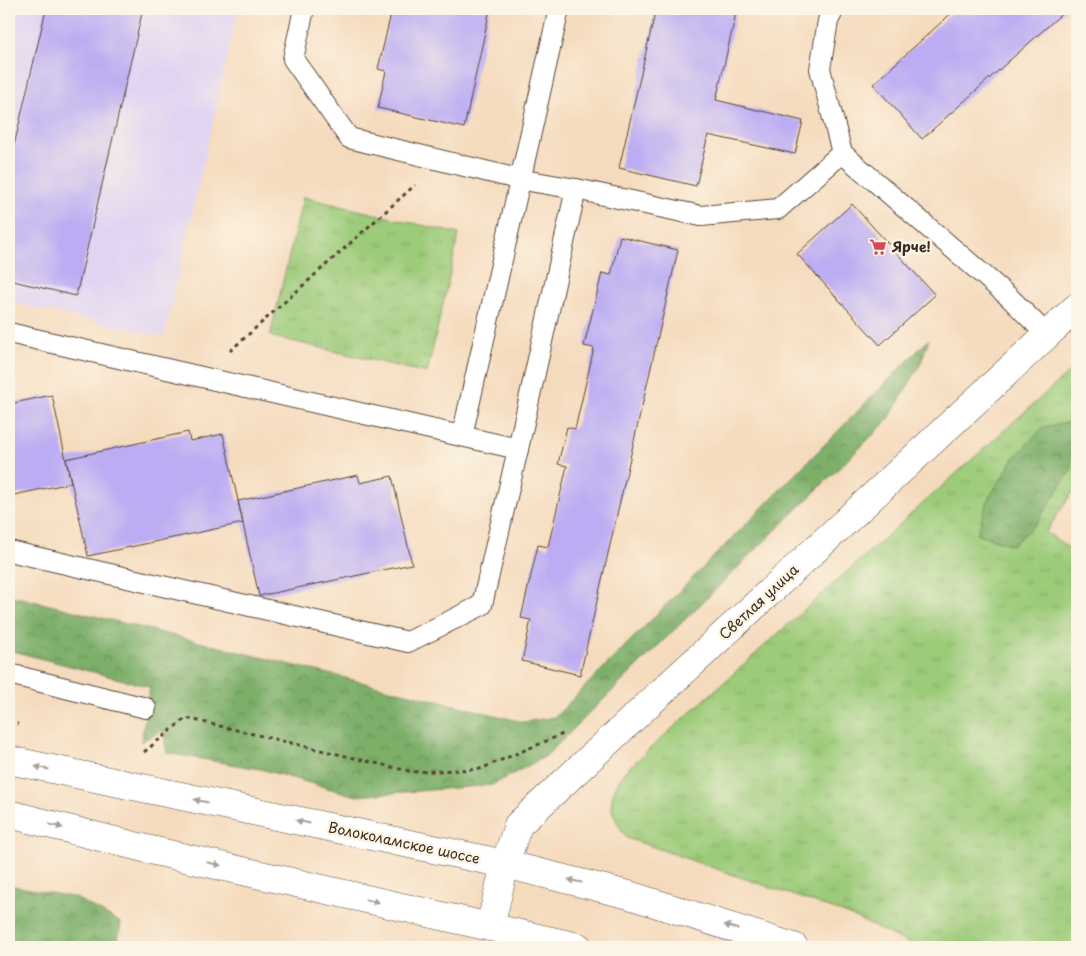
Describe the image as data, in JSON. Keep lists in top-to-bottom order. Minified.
{"streets":{"main road":["Светлая улица","Волоколамское шоссе"]},"crossings":[["Светлая улица","Волоколамское шоссе"]],"places":{"supermarket":["Ярче!"]}}
